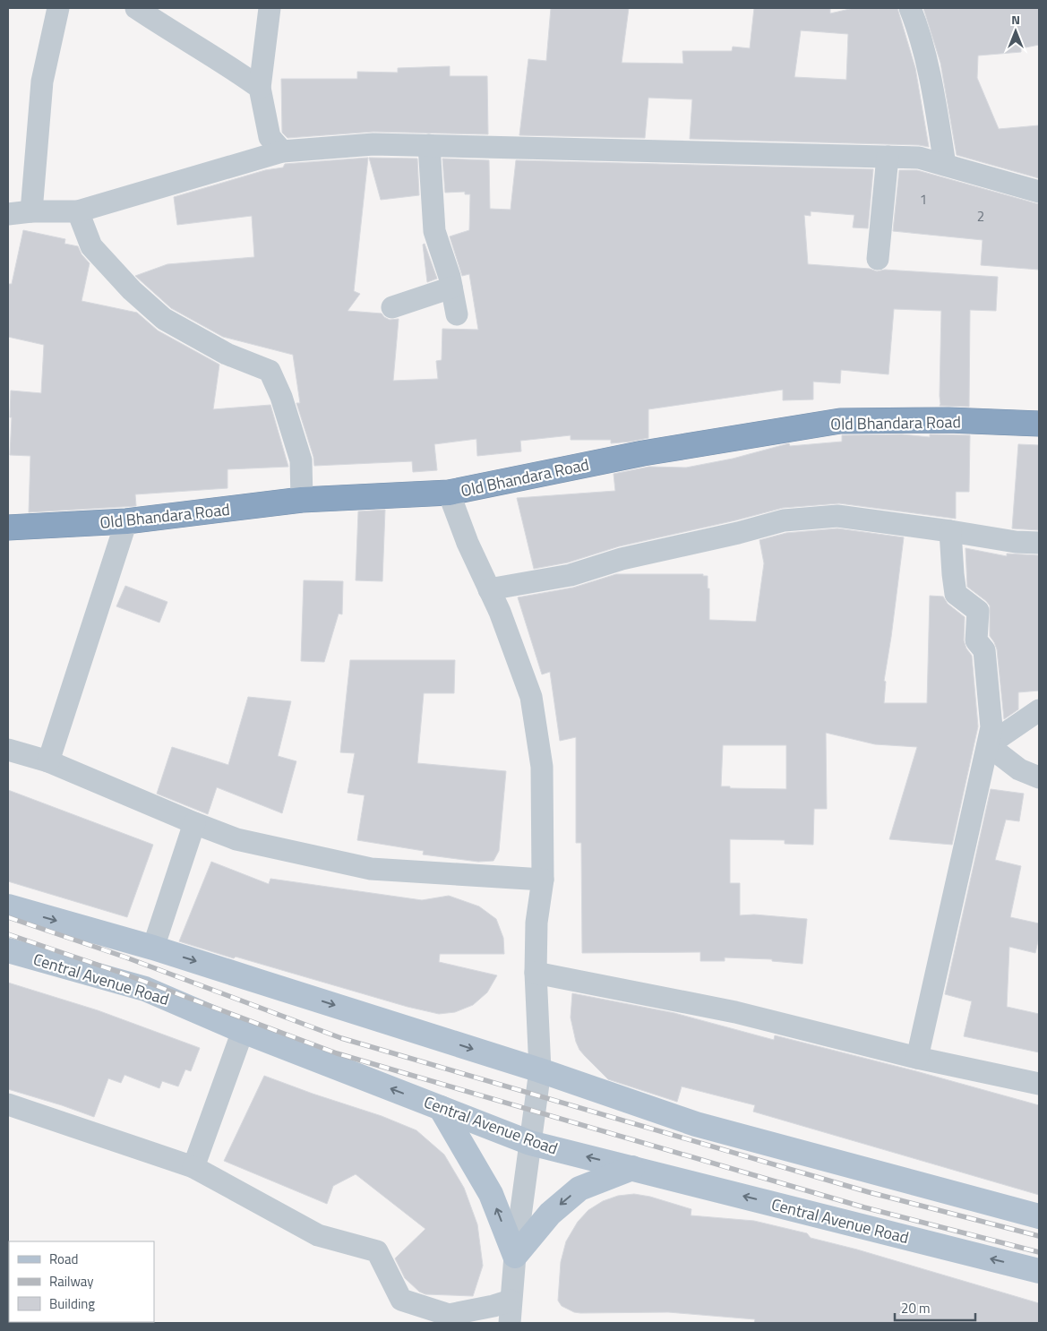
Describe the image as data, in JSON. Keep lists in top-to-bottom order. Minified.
{"streets":{"highway":["Old Bhandara Road"],"main road":["Central Avenue Road"]},"house_numbers":["1","2"],"legend":["Road","Railway","Building"],"scale_bar":"20 m","north":"top"}
